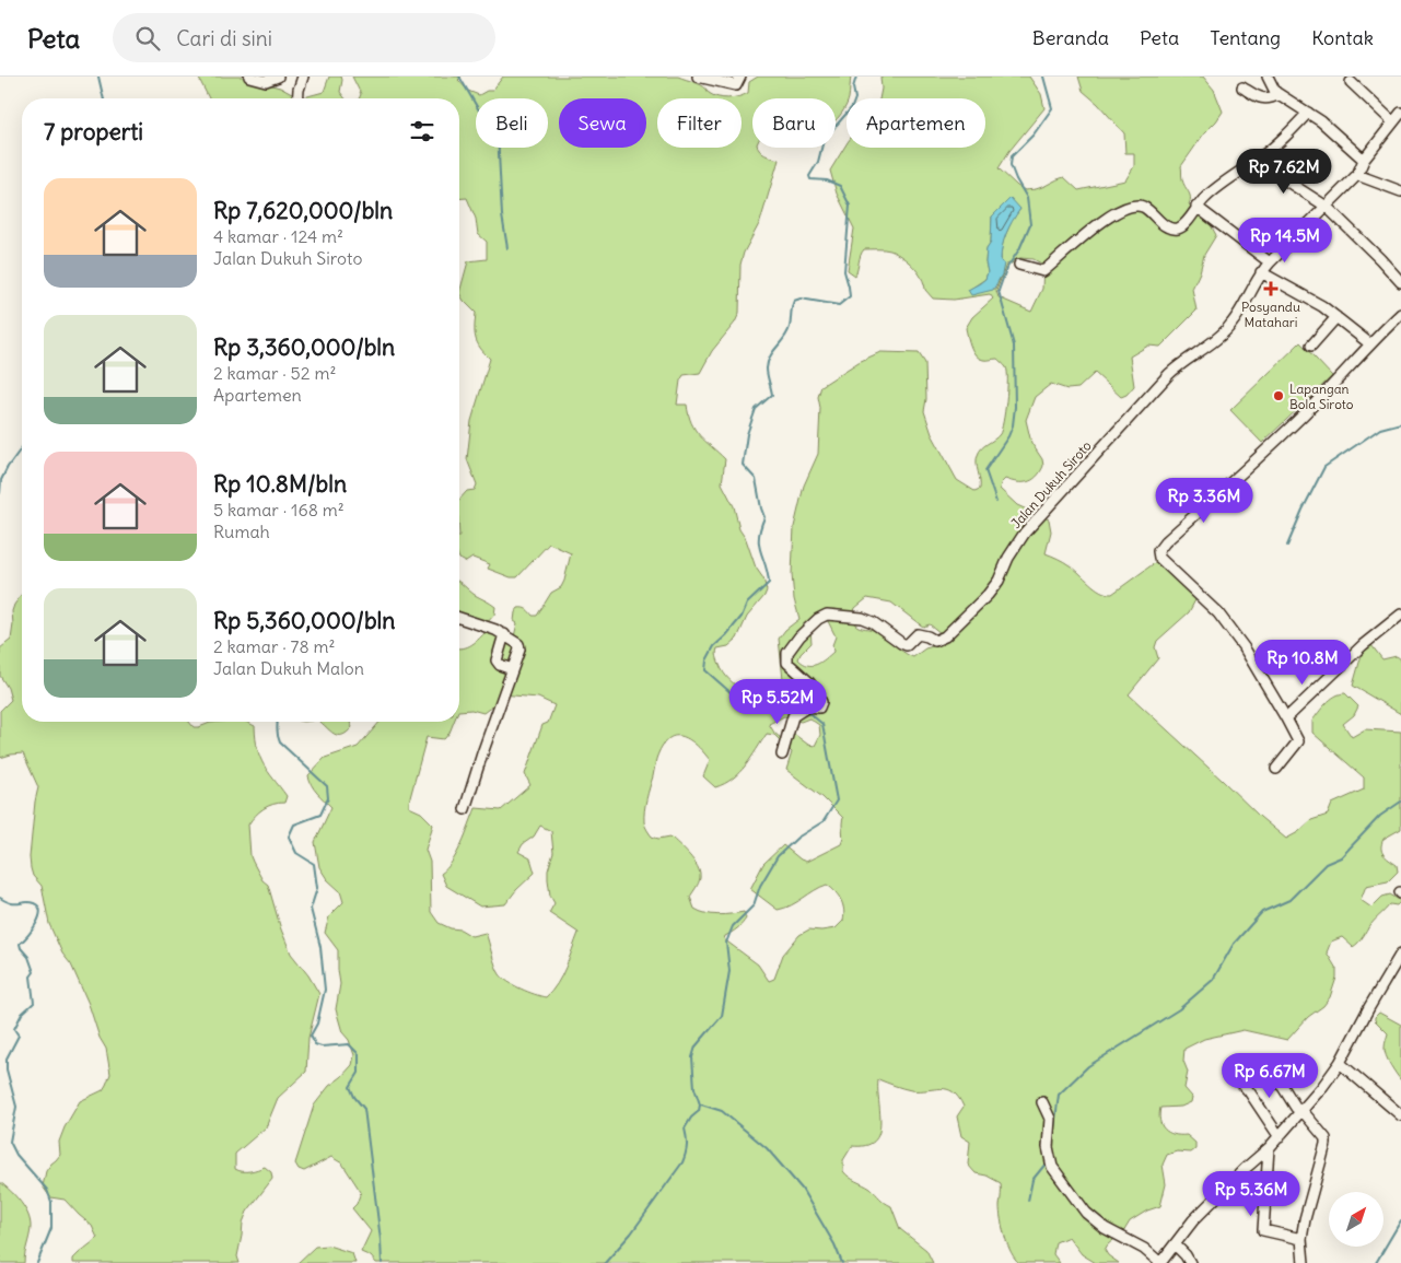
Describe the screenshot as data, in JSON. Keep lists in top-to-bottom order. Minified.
{"streets":{"street":["Jalan Dukuh Siroto"]},"places":{"health":["Posyandu Matahari"],"other":["Lapangan Bola Siroto"]},"north":"top right","page":{"header":"Peta","search":"Cari di sini","nav":["Beranda","Peta","Tentang","Kontak"],"chip":["Beli","Sewa","Filter","Baru","Apartemen"],"heading":"7 properti","price":["Rp 7.62M","Rp 14.5M","Rp 3.36M","Rp 10.8M","Rp 5.52M","Rp 6.67M","Rp 5.36M"],"list":[{"name":"Rp 7,620,000/bln","note":"4 kamar · 124 m² · Jalan Dukuh Siroto"},{"name":"Rp 3,360,000/bln","note":"2 kamar · 52 m² · Apartemen"},{"name":"Rp 10.8M/bln","note":"5 kamar · 168 m² · Rumah"},{"name":"Rp 5,360,000/bln","note":"2 kamar · 78 m² · Jalan Dukuh Malon"}]}}
